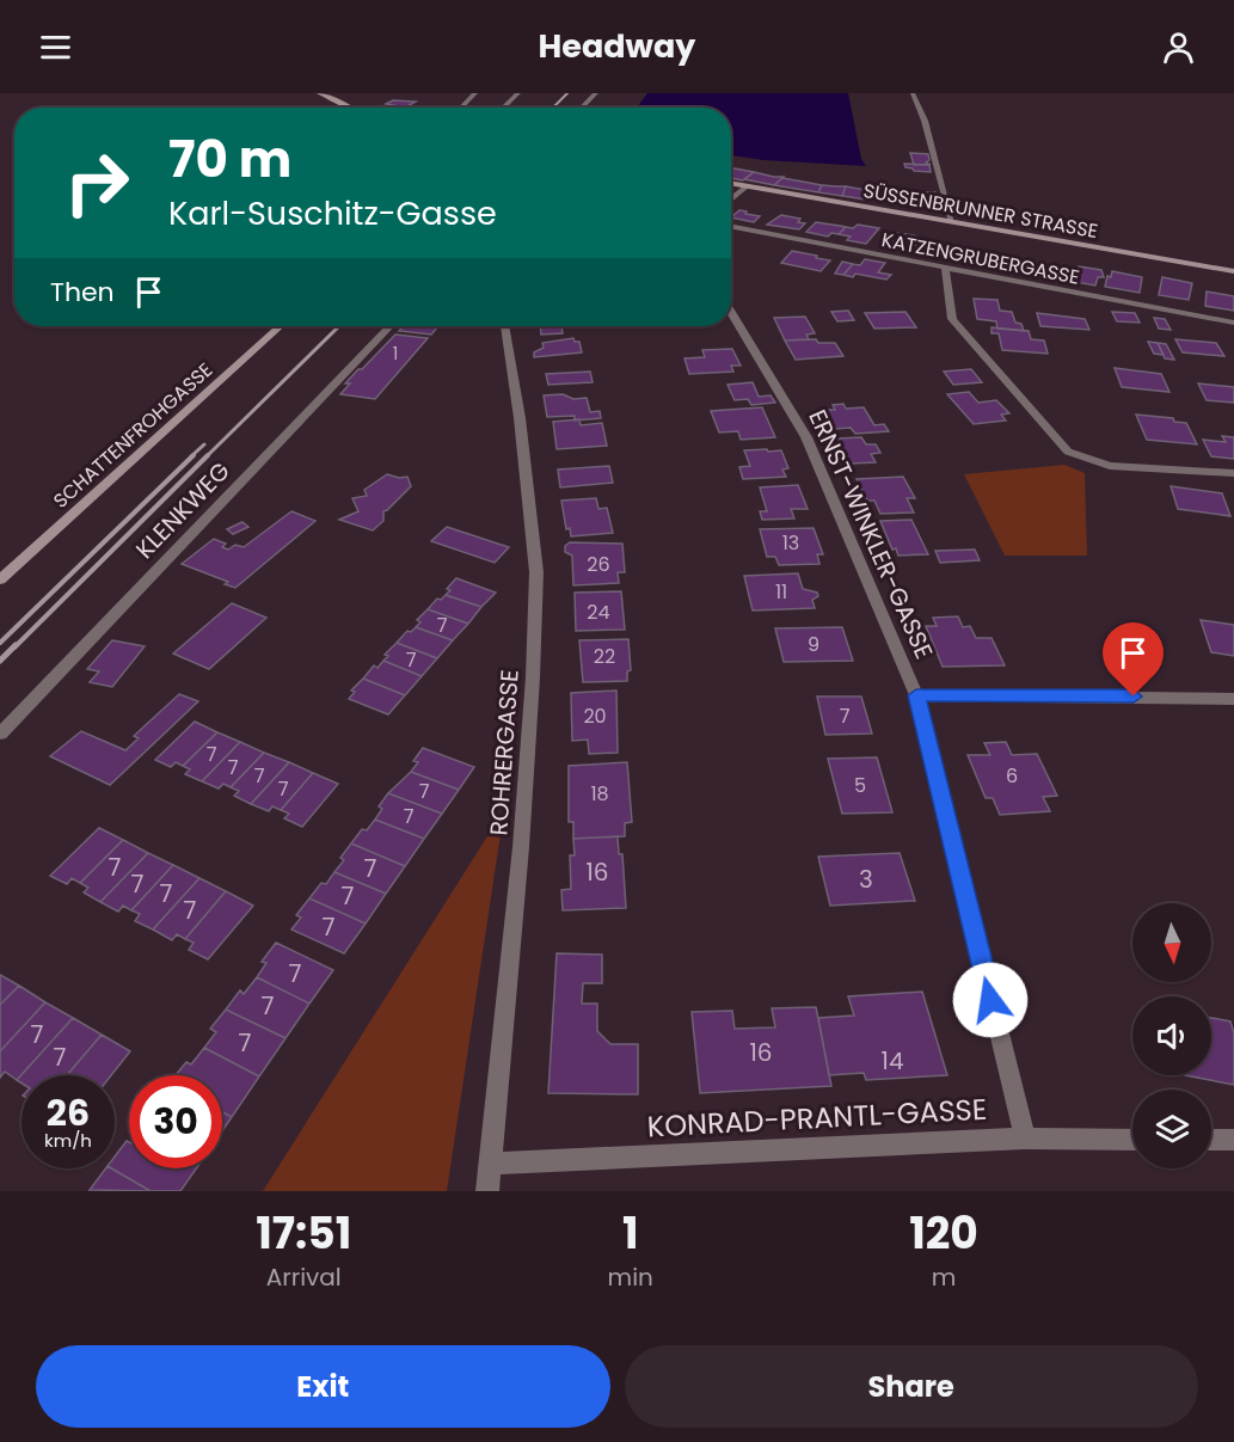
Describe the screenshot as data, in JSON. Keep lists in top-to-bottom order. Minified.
{"streets":{"street":["SÜSSENBRUNNER STRASSE","KATZENGRUBERGASSE","SCHATTENFROHGASSE","KLENKWEG","ERNST-WINKLER-GASSE","ROHRERGASSE","KONRAD-PRANTL-GASSE"]},"crossings":[["ERNST-WINKLER-GASSE","KONRAD-PRANTL-GASSE"],["ROHRERGASSE","KONRAD-PRANTL-GASSE"]],"house_numbers":["1","13","26","11","24","7","9","22","7","20","7","7","7","7","6","5","7","7","18","7","7","7","16","3","7","7","7","7","7","7","7","7","7","16","7","14"],"north":"bottom","page":{"header":"Headway","turn":["70 m","Karl-Suschitz-Gasse"],"then":"Then","speed":"26 km/h","limit":"30","eta":["17:51","Arrival","1","min","120","m"],"buttons":["Exit","Share"]}}
